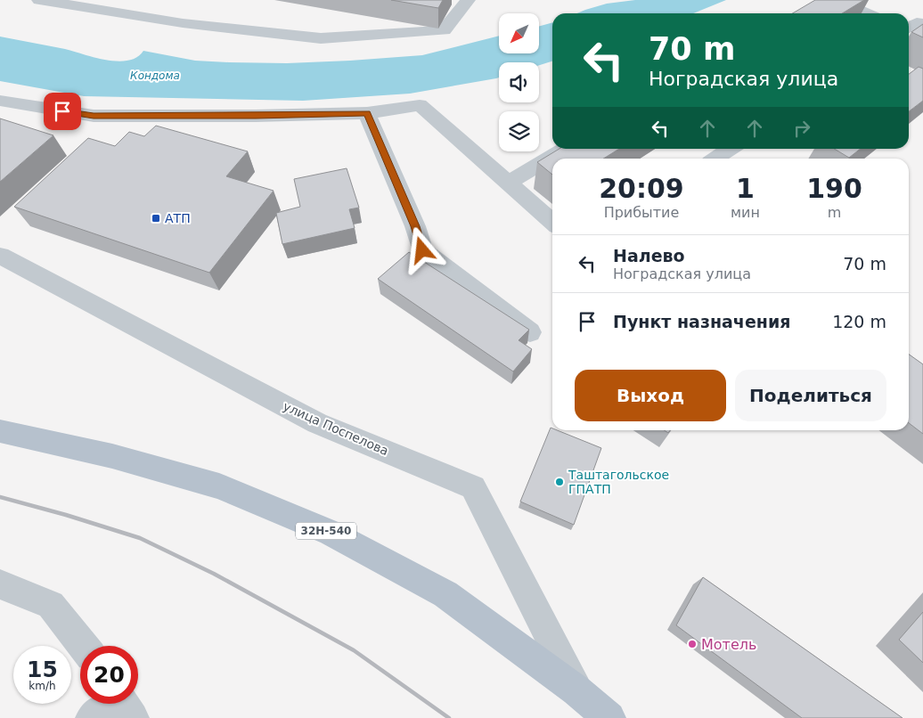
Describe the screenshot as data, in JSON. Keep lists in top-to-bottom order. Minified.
{"streets":{"main road":["32Н-540"],"street":["улица Поспелова"]},"crossings":[["улица Поспелова","32Н-540"]],"water":["Кондома"],"places":{"transit":["АТП"],"other":["Таштагольское ГПАТП","Мотель"]},"north":"bottom left","page":{"turn":["70 m","Ноградская улица"],"eta":["20:09","Прибытие","1","мин","190","m"],"list":[{"name":"Налево","note":"Ноградская улица","value":"70 m"},{"name":"Пункт назначения","value":"120 m"}],"buttons":["Выход","Поделиться"],"speed":"15 km/h","limit":"20"}}
